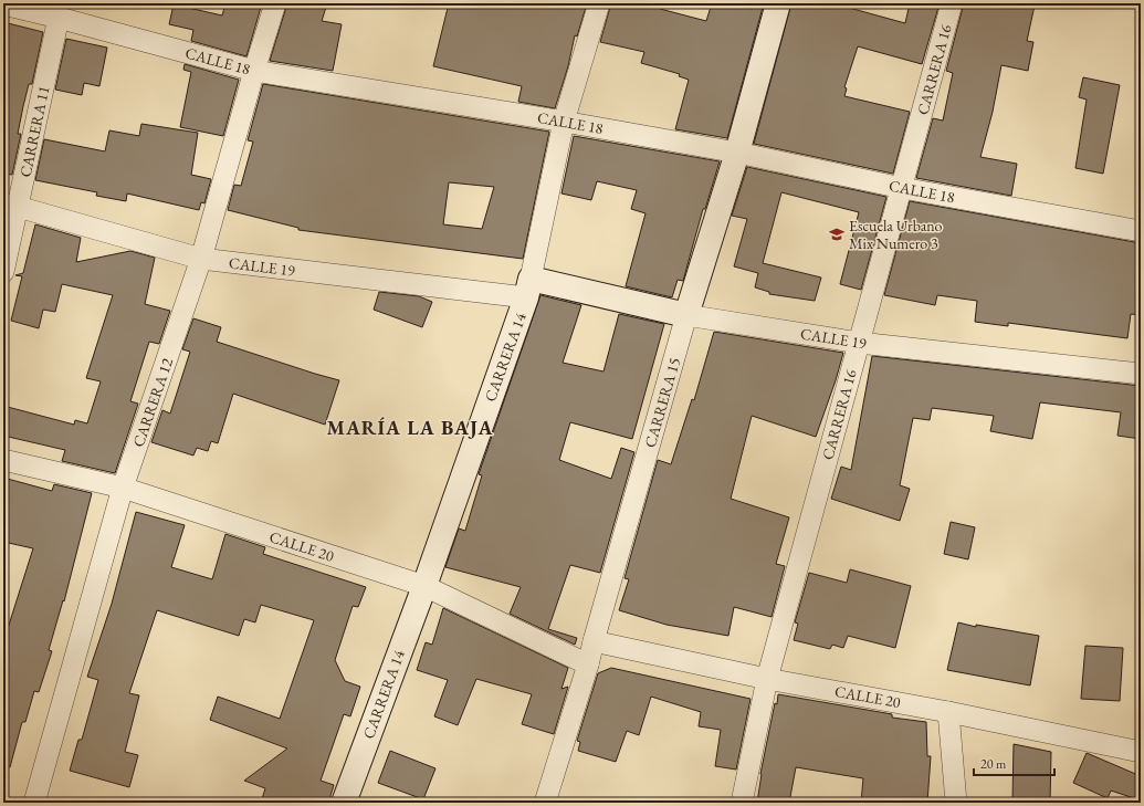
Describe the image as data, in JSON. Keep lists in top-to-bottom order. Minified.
{"streets":{"street":["CALLE 18","CARRERA 16","CARRERA 11","CALLE 19","CARRERA 14","CARRERA 12","CARRERA 15","CALLE 20"]},"crossings":[["CALLE 18","CARRERA 16"],["CALLE 18","CARRERA 11"],["CALLE 18","CARRERA 14"],["CALLE 18","CARRERA 12"],["CALLE 18","CARRERA 15"],["CARRERA 16","CALLE 19"],["CARRERA 16","CALLE 20"],["CARRERA 11","CALLE 19"],["CALLE 19","CARRERA 14"],["CALLE 19","CARRERA 12"],["CALLE 19","CARRERA 15"],["CARRERA 14","CALLE 20"],["CARRERA 12","CALLE 20"],["CARRERA 15","CALLE 20"]],"districts":["MARÍA LA BAJA"],"places":{"school or university":["Escuela Urbano Mix Numero 3"]},"scale_bar":"20 m"}
